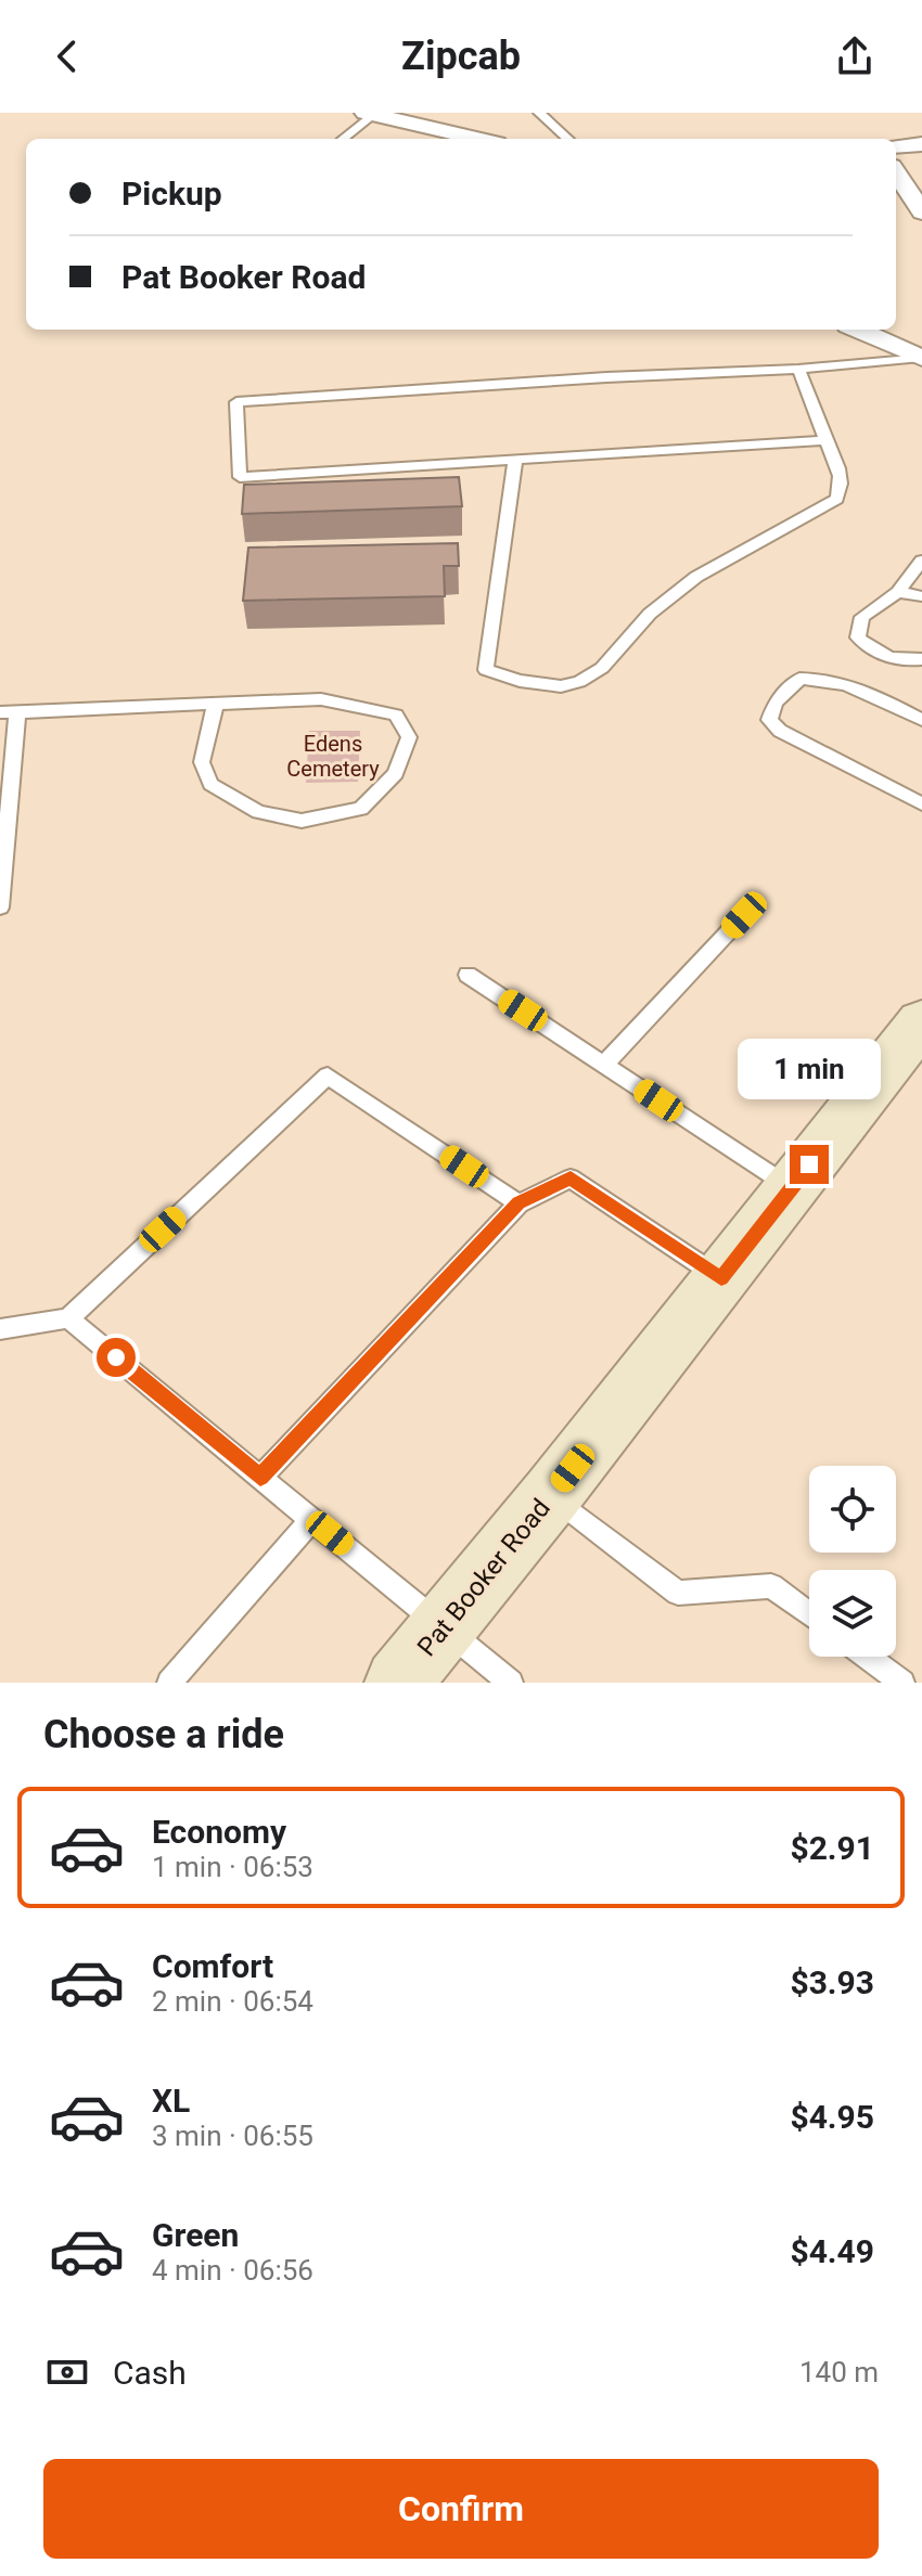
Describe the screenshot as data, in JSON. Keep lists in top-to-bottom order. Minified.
{"streets":{"main road":["Pat Booker Road"]},"parks":["Edens Cemetery"],"page":{"header":"Zipcab","banner":["Pickup","Pat Booker Road"],"bubble":"1 min","heading":"Choose a ride","list":[{"name":"Economy","note":"1 min · 06:53","value":"$2.91"},{"name":"Comfort","note":"2 min · 06:54","value":"$3.93"},{"name":"XL","note":"3 min · 06:55","value":"$4.95"},{"name":"Green","note":"4 min · 06:56","value":"$4.49"}],"pay":["Cash","140 m"],"buttons":"Confirm"}}
